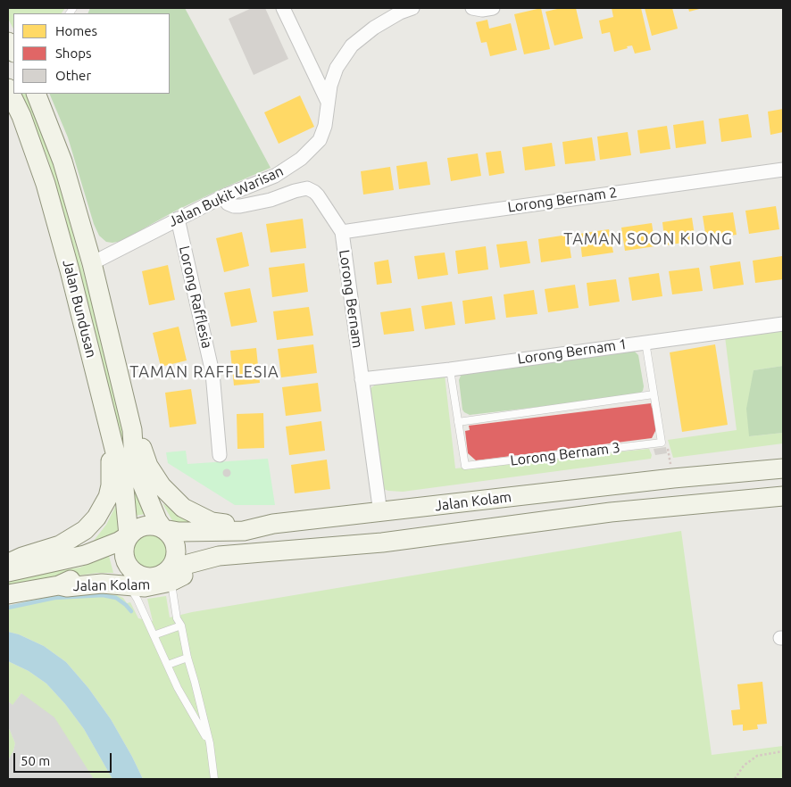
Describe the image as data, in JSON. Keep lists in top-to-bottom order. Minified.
{"streets":{"main road":["Jalan Bundusan","Jalan Kolam"],"street":["Jalan Bukit Warisan","Lorong Bernam 2","Lorong Rafflesia","Lorong Bernam","Lorong Bernam 1"],"lane":["Lorong Bernam 3"]},"crossings":[["Jalan Bukit Warisan","Lorong Rafflesia"],["Jalan Bukit Warisan","Lorong Bernam"],["Jalan Bukit Warisan","Jalan Bundusan"],["Lorong Bernam 2","Lorong Bernam"],["Lorong Bernam","Lorong Bernam 1"],["Lorong Bernam","Jalan Kolam"],["Jalan Bundusan","Jalan Kolam"],["Lorong Bernam 1","Lorong Bernam 3"]],"districts":["TAMAN SOON KIONG","TAMAN RAFFLESIA"],"legend":["Homes","Shops","Other"],"scale_bar":"50 m"}
